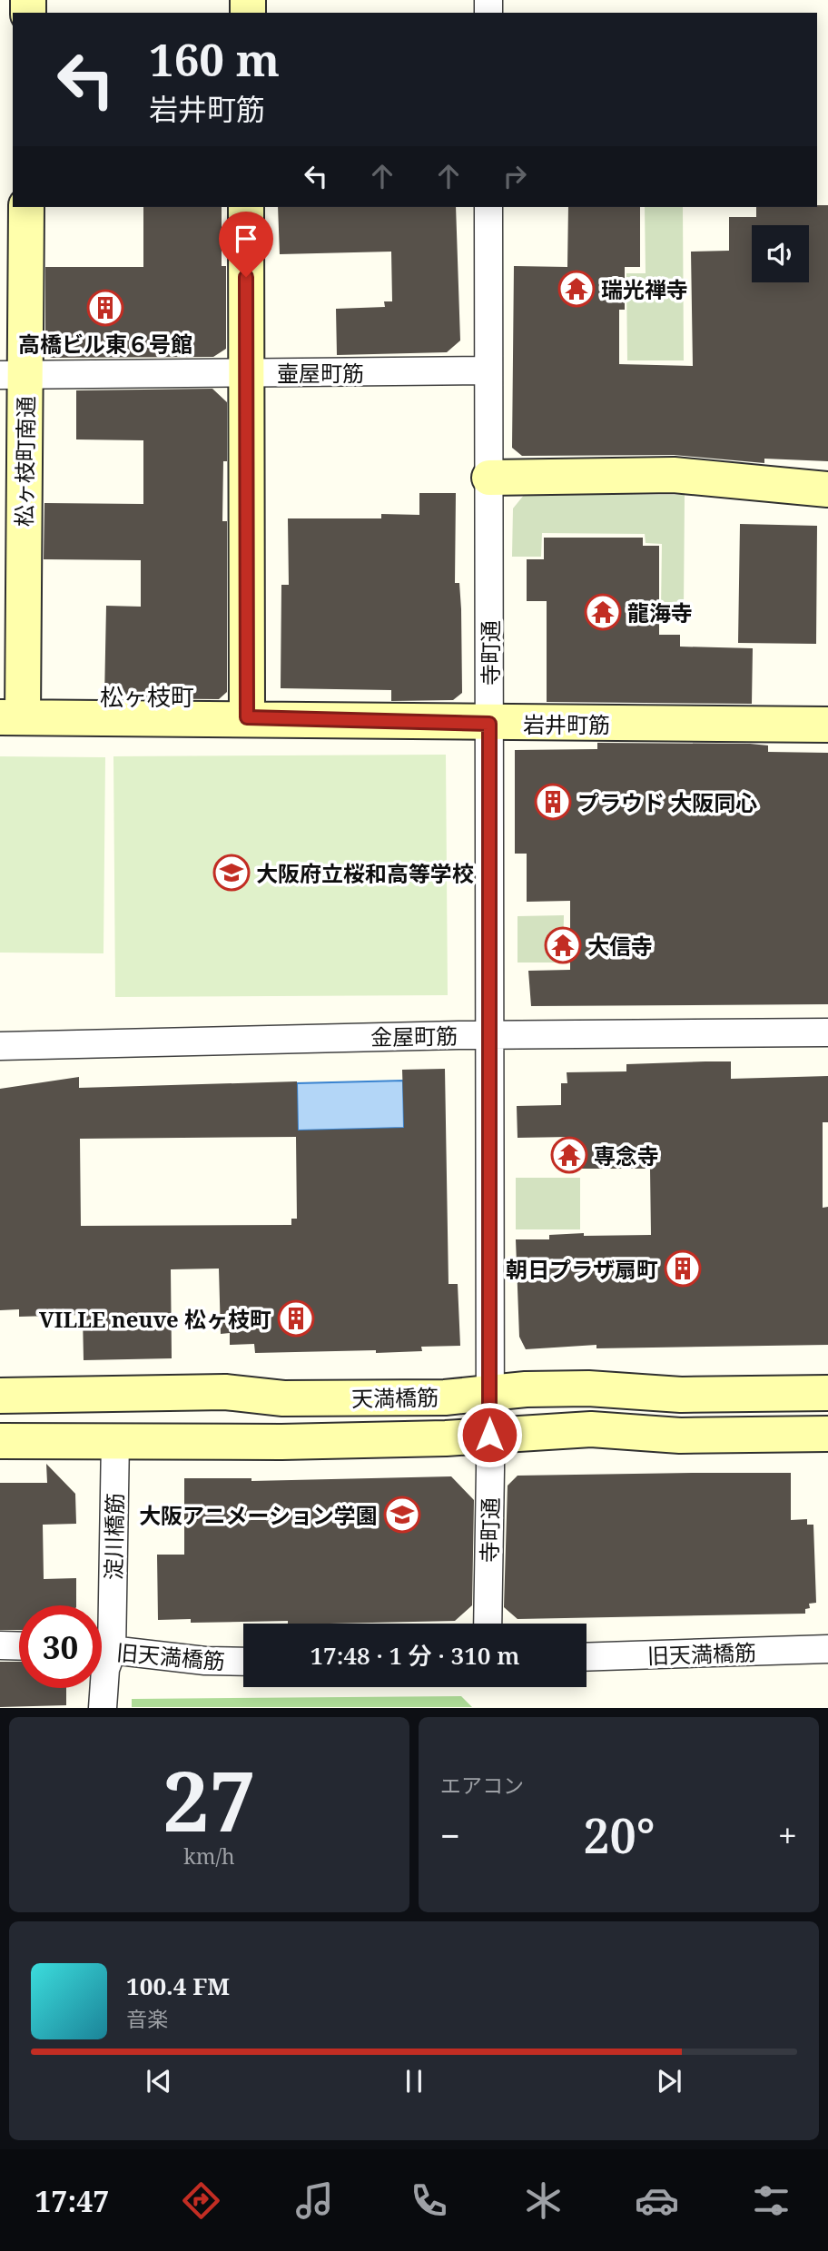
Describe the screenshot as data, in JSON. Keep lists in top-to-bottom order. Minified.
{"streets":{"street":["壷屋町筋","松ヶ枝町南通","寺町通","岩井町筋","金屋町筋","天満橋筋","淀川橋筋","旧天満橋筋"]},"crossings":[["壷屋町筋","松ヶ枝町南通"],["壷屋町筋","寺町通"],["松ヶ枝町南通","岩井町筋"],["寺町通","岩井町筋"],["寺町通","金屋町筋"],["寺町通","天満橋筋"],["天満橋筋","淀川橋筋"]],"districts":["松ヶ枝町"],"places":{"temple":["瑞光禅寺","龍海寺","大信寺","専念寺"],"building":["高橋ビル東６号館","プラウド 大阪同心","朝日プラザ扇町","VILLE neuve 松ヶ枝町"],"school or university":["大阪府立桜和高等学校","大阪アニメーション学園"]},"page":{"turn":["160 m","岩井町筋"],"limit":"30","trip":"17:48 · 1 分 · 310 m","tile":[["27","km/h"],"エアコン"],"heat":["−","20°","+"],"song":["100.4 FM","音楽"],"tabs":"17:47"}}
